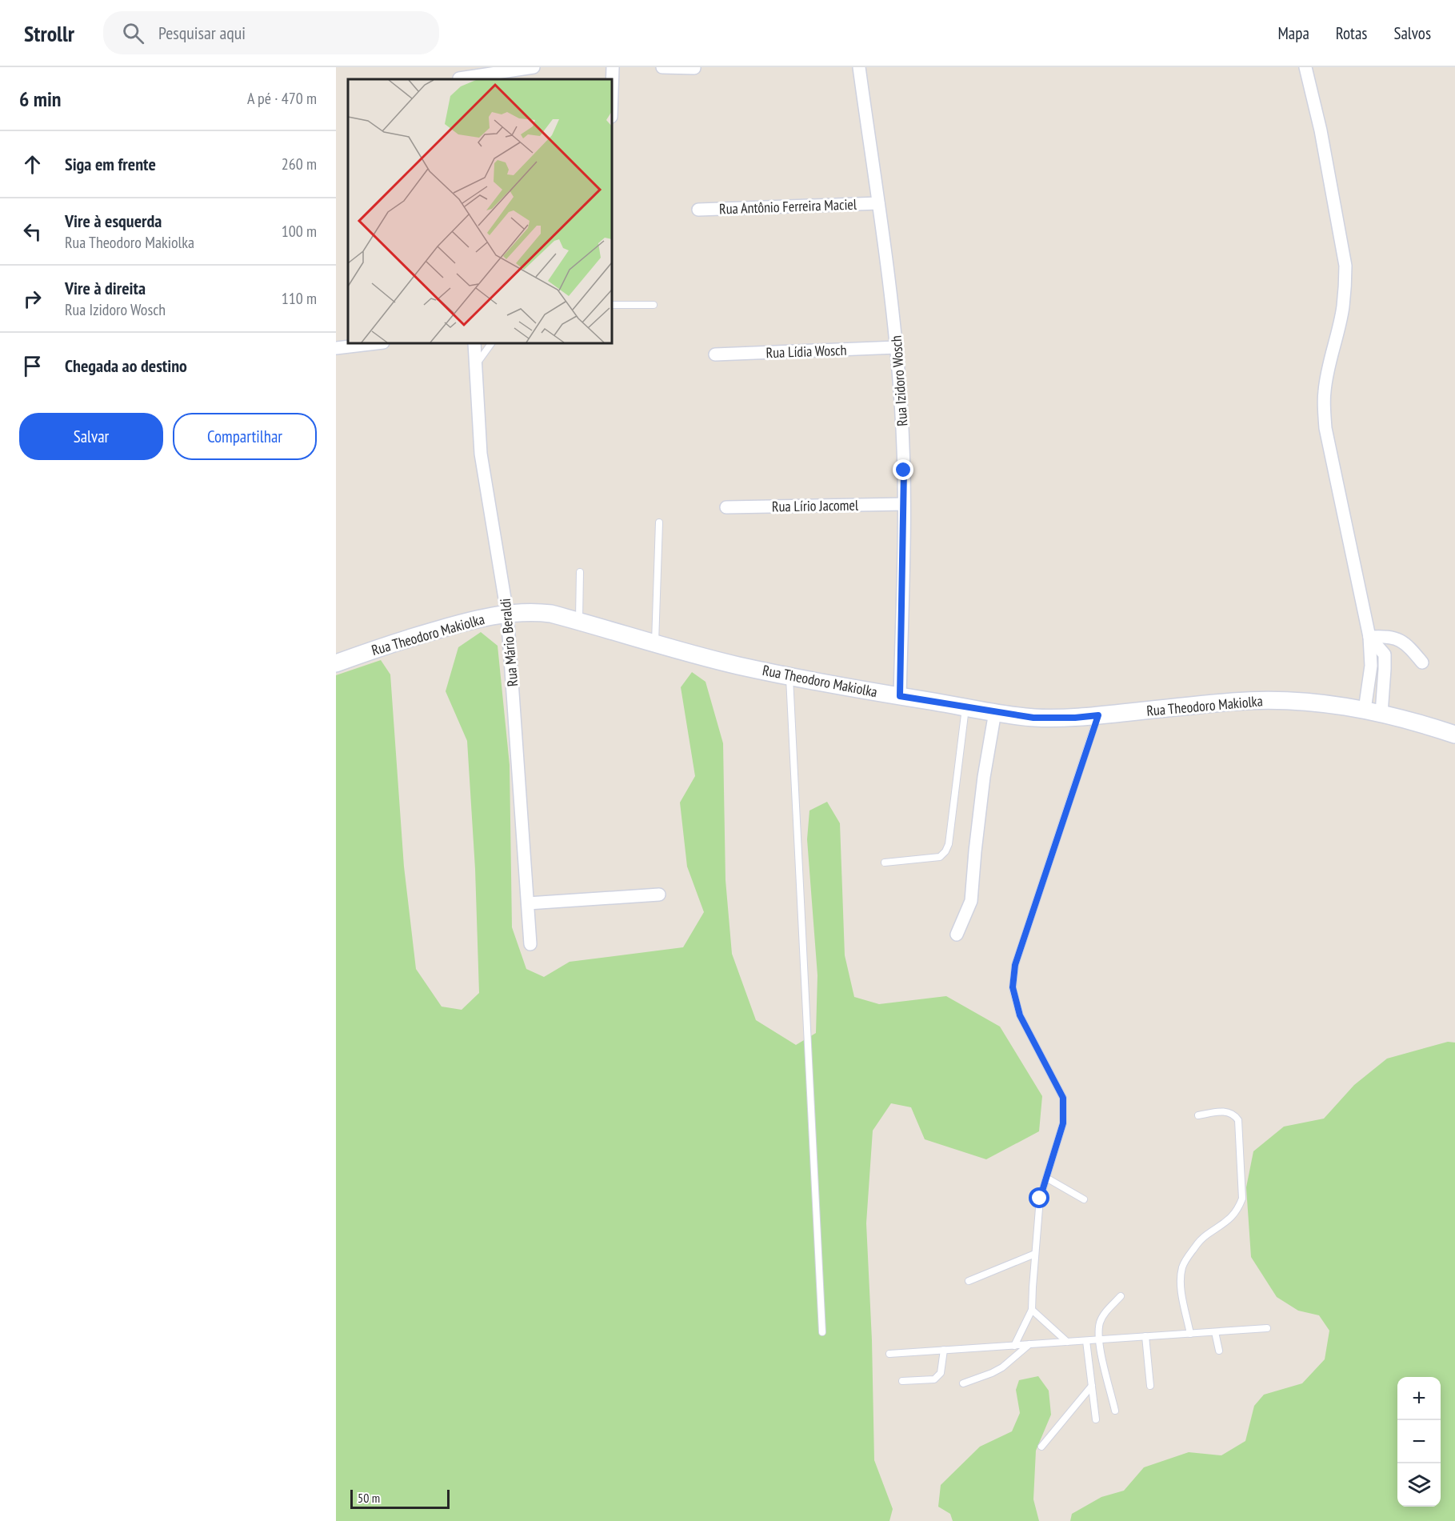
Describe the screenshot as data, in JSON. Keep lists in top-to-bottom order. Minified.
{"streets":{"main road":["Rua Theodoro Makiolka"],"street":["Rua Antônio Ferreira Maciel","Rua Lídia Wosch","Rua Izidoro Wosch","Rua Lírio Jacomel","Rua Mário Beraldi"]},"crossings":[["Rua Antônio Ferreira Maciel","Rua Izidoro Wosch"],["Rua Lídia Wosch","Rua Izidoro Wosch"],["Rua Izidoro Wosch","Rua Lírio Jacomel"],["Rua Izidoro Wosch","Rua Theodoro Makiolka"],["Rua Theodoro Makiolka","Rua Mário Beraldi"]],"scale_bar":"50 m","page":{"header":"Strollr","search":"Pesquisar aqui","nav":["Mapa","Rotas","Salvos"],"heading":["6 min","A pé · 470 m"],"list":[["Siga em frente","260 m"],["Vire à esquerda","Rua Theodoro Makiolka","100 m"],["Vire à direita","Rua Izidoro Wosch","110 m"],"Chegada ao destino"],"buttons":["Salvar","Compartilhar"],"map_buttons":["+","−"],"scale":"50 m"}}
